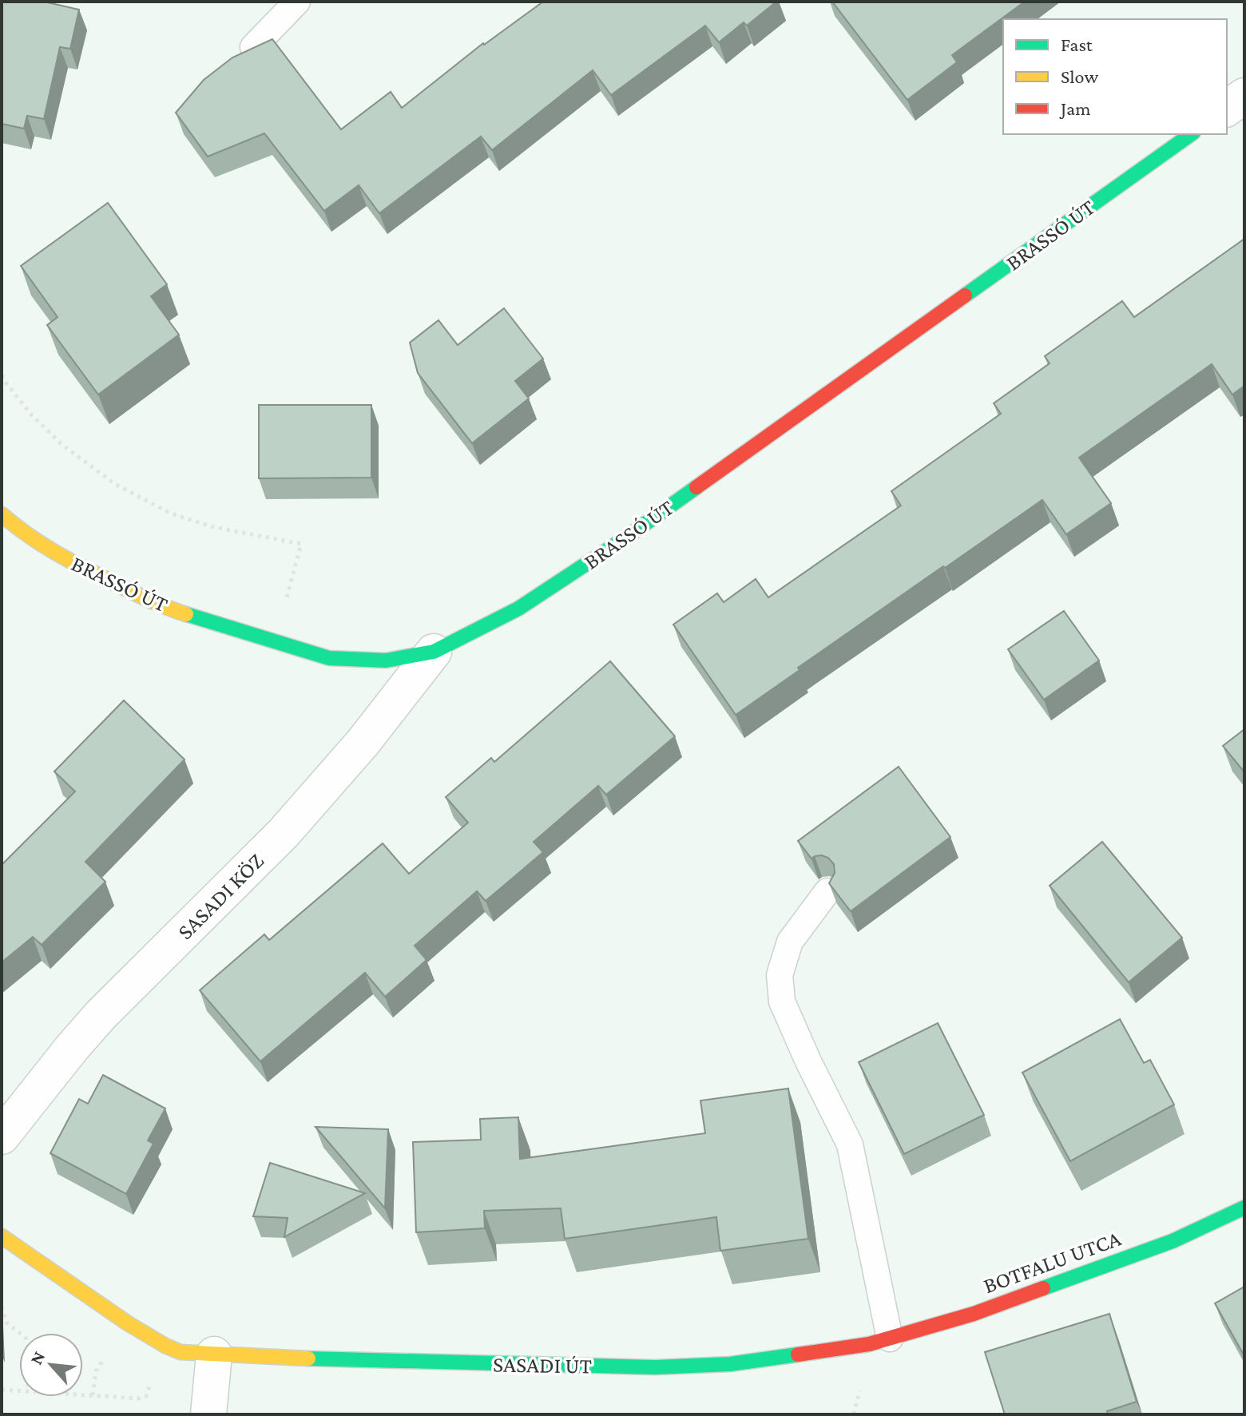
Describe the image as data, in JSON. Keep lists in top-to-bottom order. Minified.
{"streets":{"street":["BRASSÓ ÚT","SASADI KÖZ","BOTFALU UTCA","SASADI ÚT"]},"crossings":[["BRASSÓ ÚT","SASADI KÖZ"],["BOTFALU UTCA","SASADI ÚT"]],"legend":["Fast","Slow","Jam"],"north":"top left"}
